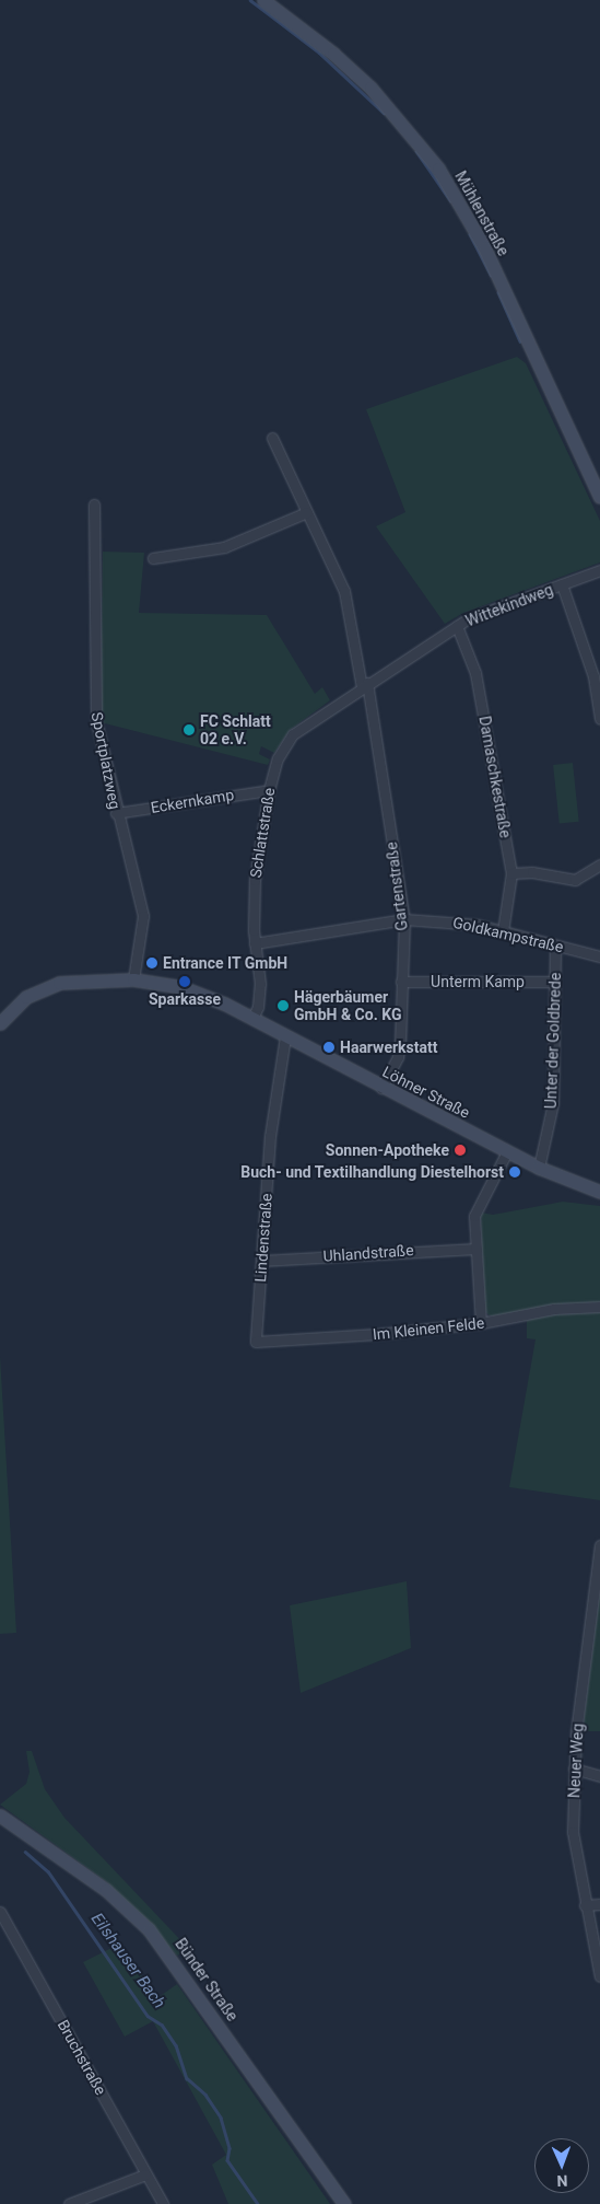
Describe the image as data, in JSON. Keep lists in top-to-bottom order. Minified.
{"streets":{"main road":["Mühlenstraße","Löhner Straße","Bünder Straße"],"street":["Wittekindweg","Sportplatzweg","Damaschkestraße","Eckernkamp","Schlattstraße","Gartenstraße","Goldkampstraße","Unterm Kamp","Unter der Goldbrede","Lindenstraße","Uhlandstraße","Im Kleinen Felde","Neuer Weg","Bruchstraße"]},"crossings":[["Wittekindweg","Damaschkestraße"],["Wittekindweg","Schlattstraße"],["Wittekindweg","Gartenstraße"],["Sportplatzweg","Eckernkamp"],["Sportplatzweg","Löhner Straße"],["Damaschkestraße","Goldkampstraße"],["Eckernkamp","Schlattstraße"],["Schlattstraße","Gartenstraße"],["Schlattstraße","Goldkampstraße"],["Schlattstraße","Löhner Straße"],["Gartenstraße","Goldkampstraße"],["Gartenstraße","Unterm Kamp"],["Gartenstraße","Löhner Straße"],["Goldkampstraße","Unter der Goldbrede"],["Unterm Kamp","Unter der Goldbrede"],["Unter der Goldbrede","Löhner Straße"],["Löhner Straße","Lindenstraße"],["Lindenstraße","Uhlandstraße"],["Lindenstraße","Im Kleinen Felde"]],"water":["Eilshauser Bach"],"places":["FC Schlatt 02 e.V.","Entrance IT GmbH","Sparkasse","Hägerbäumer GmbH & Co. KG","Haarwerkstatt","Sonnen-Apotheke","Buch- und Textilhandlung Diestelhorst"],"north":"bottom"}
